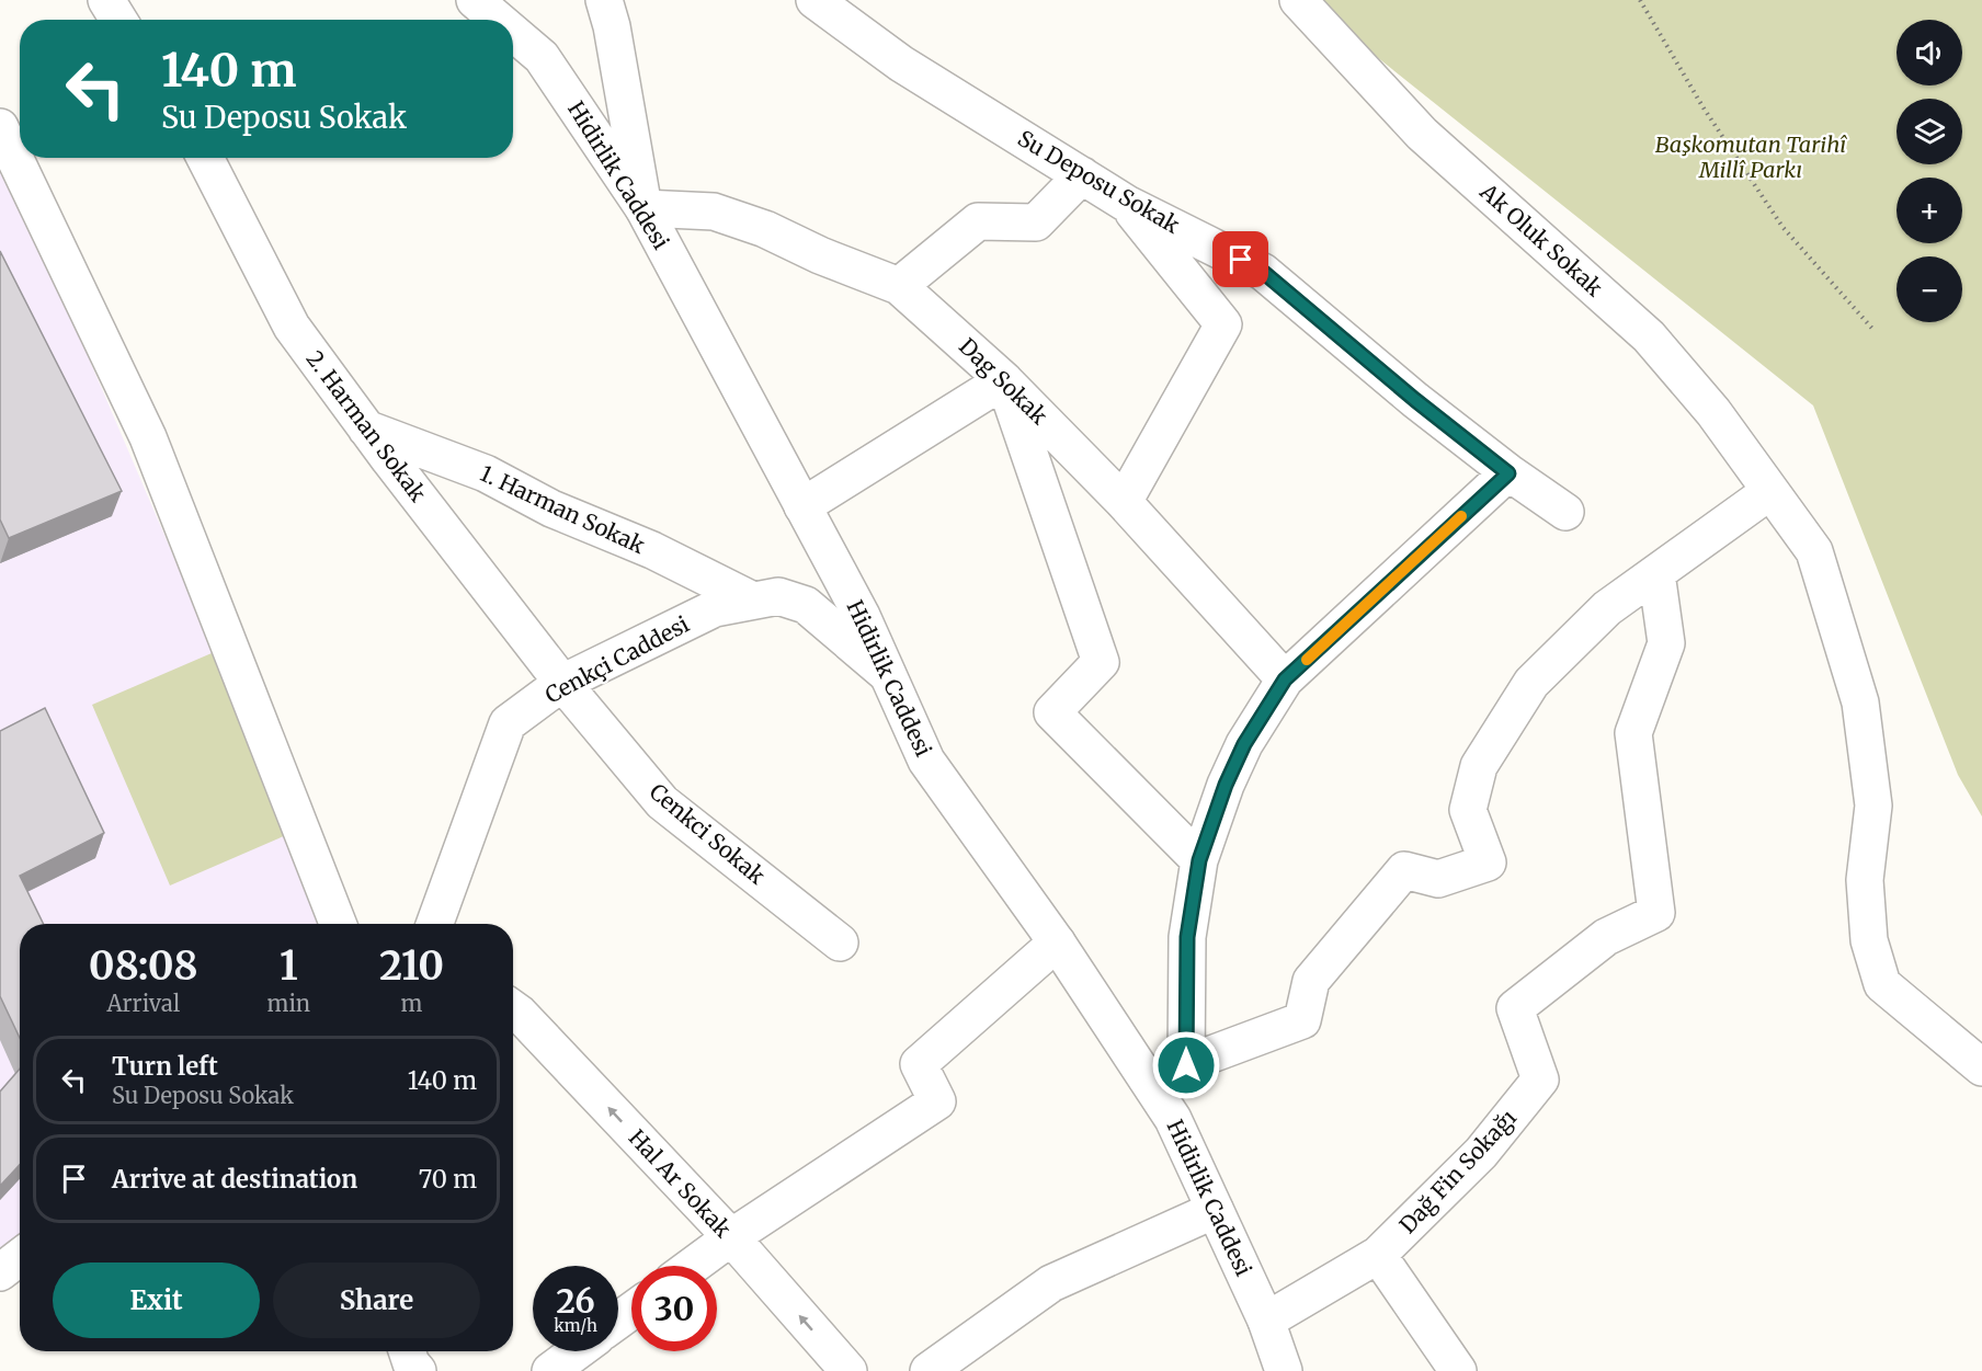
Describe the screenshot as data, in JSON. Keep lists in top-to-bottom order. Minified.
{"streets":{"street":["Hidirlik Caddesi","Su Deposu Sokak","Ak Oluk Sokak","Dag Sokak","2. Harman Sokak","1. Harman Sokak","Cenkçi Caddesi","Cenkci Sokak","Dağ Fin Sokağı","Hal Ar Sokak"]},"crossings":[["Hidirlik Caddesi","Dag Sokak"],["Hidirlik Caddesi","Cenkçi Caddesi"],["Hidirlik Caddesi","Dağ Fin Sokağı"],["2. Harman Sokak","1. Harman Sokak"],["2. Harman Sokak","Cenkçi Caddesi"],["2. Harman Sokak","Cenkci Sokak"],["1. Harman Sokak","Cenkçi Caddesi"],["Cenkçi Caddesi","Cenkci Sokak"]],"one_way":["Hal Ar Sokak"],"parks":["Başkomutan Tarihî Millî Parkı"],"page":{"map_buttons":["+","−"],"turn":["140 m","Su Deposu Sokak"],"eta":["08:08","Arrival","1","min","210","m"],"list":[{"name":"Turn left","note":"Su Deposu Sokak","value":"140 m"},{"name":"Arrive at destination","value":"70 m"}],"buttons":["Exit","Share"],"speed":"26 km/h","limit":"30"}}
